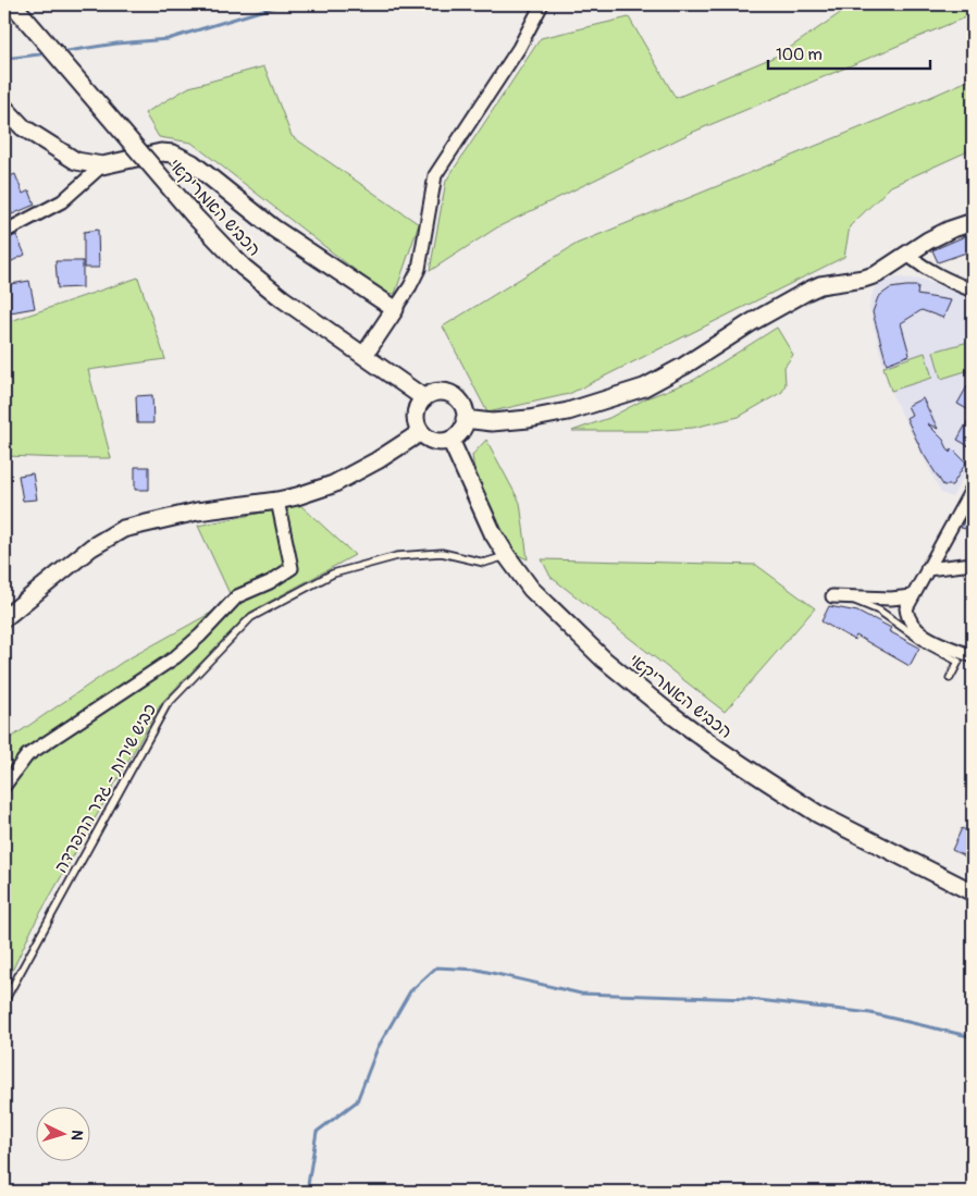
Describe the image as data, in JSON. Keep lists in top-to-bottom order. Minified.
{"streets":{"street":["הכביש האמריקאי"],"lane":["כביש שירות - גדר ההפרדה"]},"crossings":[["הכביש האמריקאי","כביש שירות - גדר ההפרדה"]],"scale_bar":"100 m","north":"right"}
